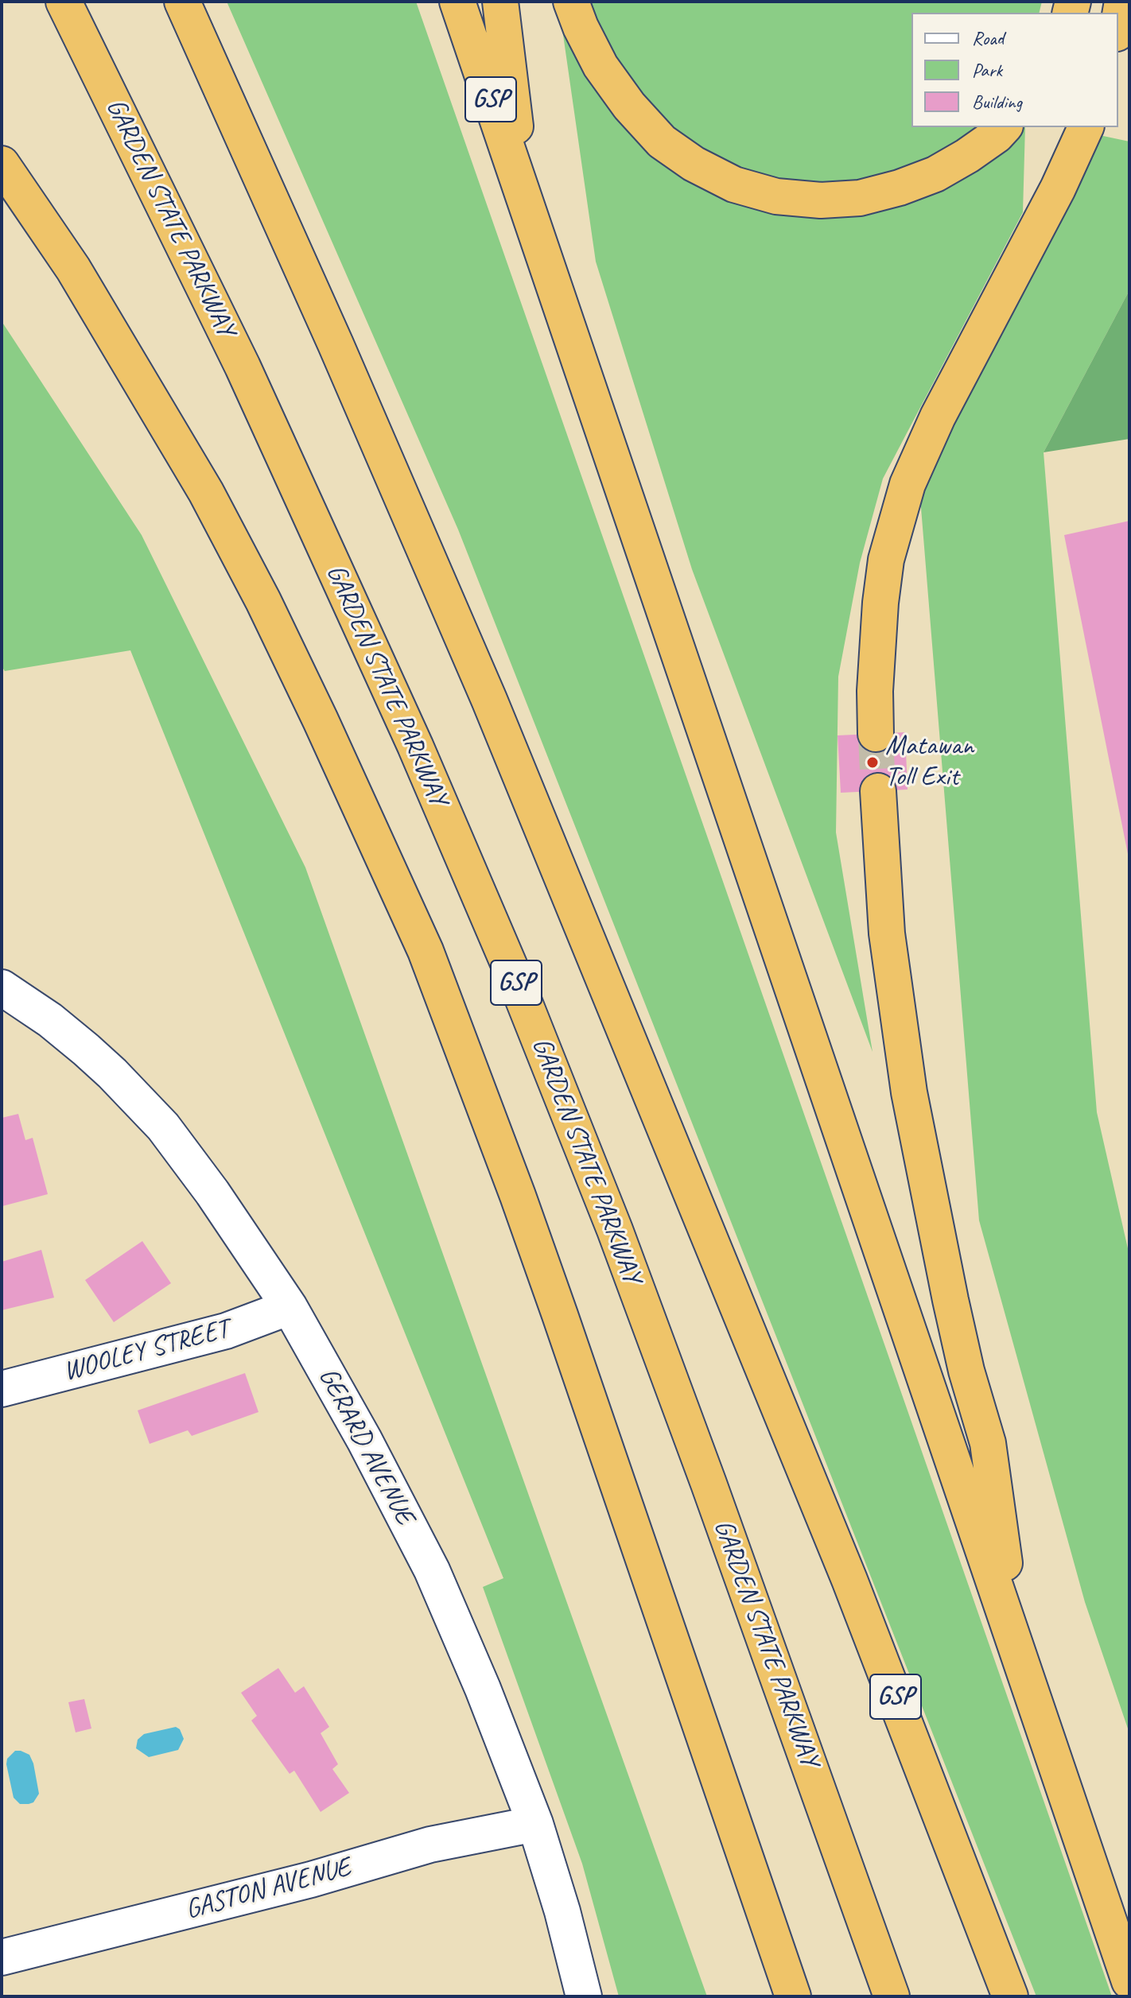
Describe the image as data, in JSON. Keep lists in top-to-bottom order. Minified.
{"streets":{"highway":["GSP","GARDEN STATE PARKWAY"],"street":["WOOLEY STREET","GERARD AVENUE","GASTON AVENUE"]},"crossings":[["WOOLEY STREET","GERARD AVENUE"],["GERARD AVENUE","GASTON AVENUE"]],"places":["Matawan Toll Exit"],"legend":["Road","Park","Building"]}
